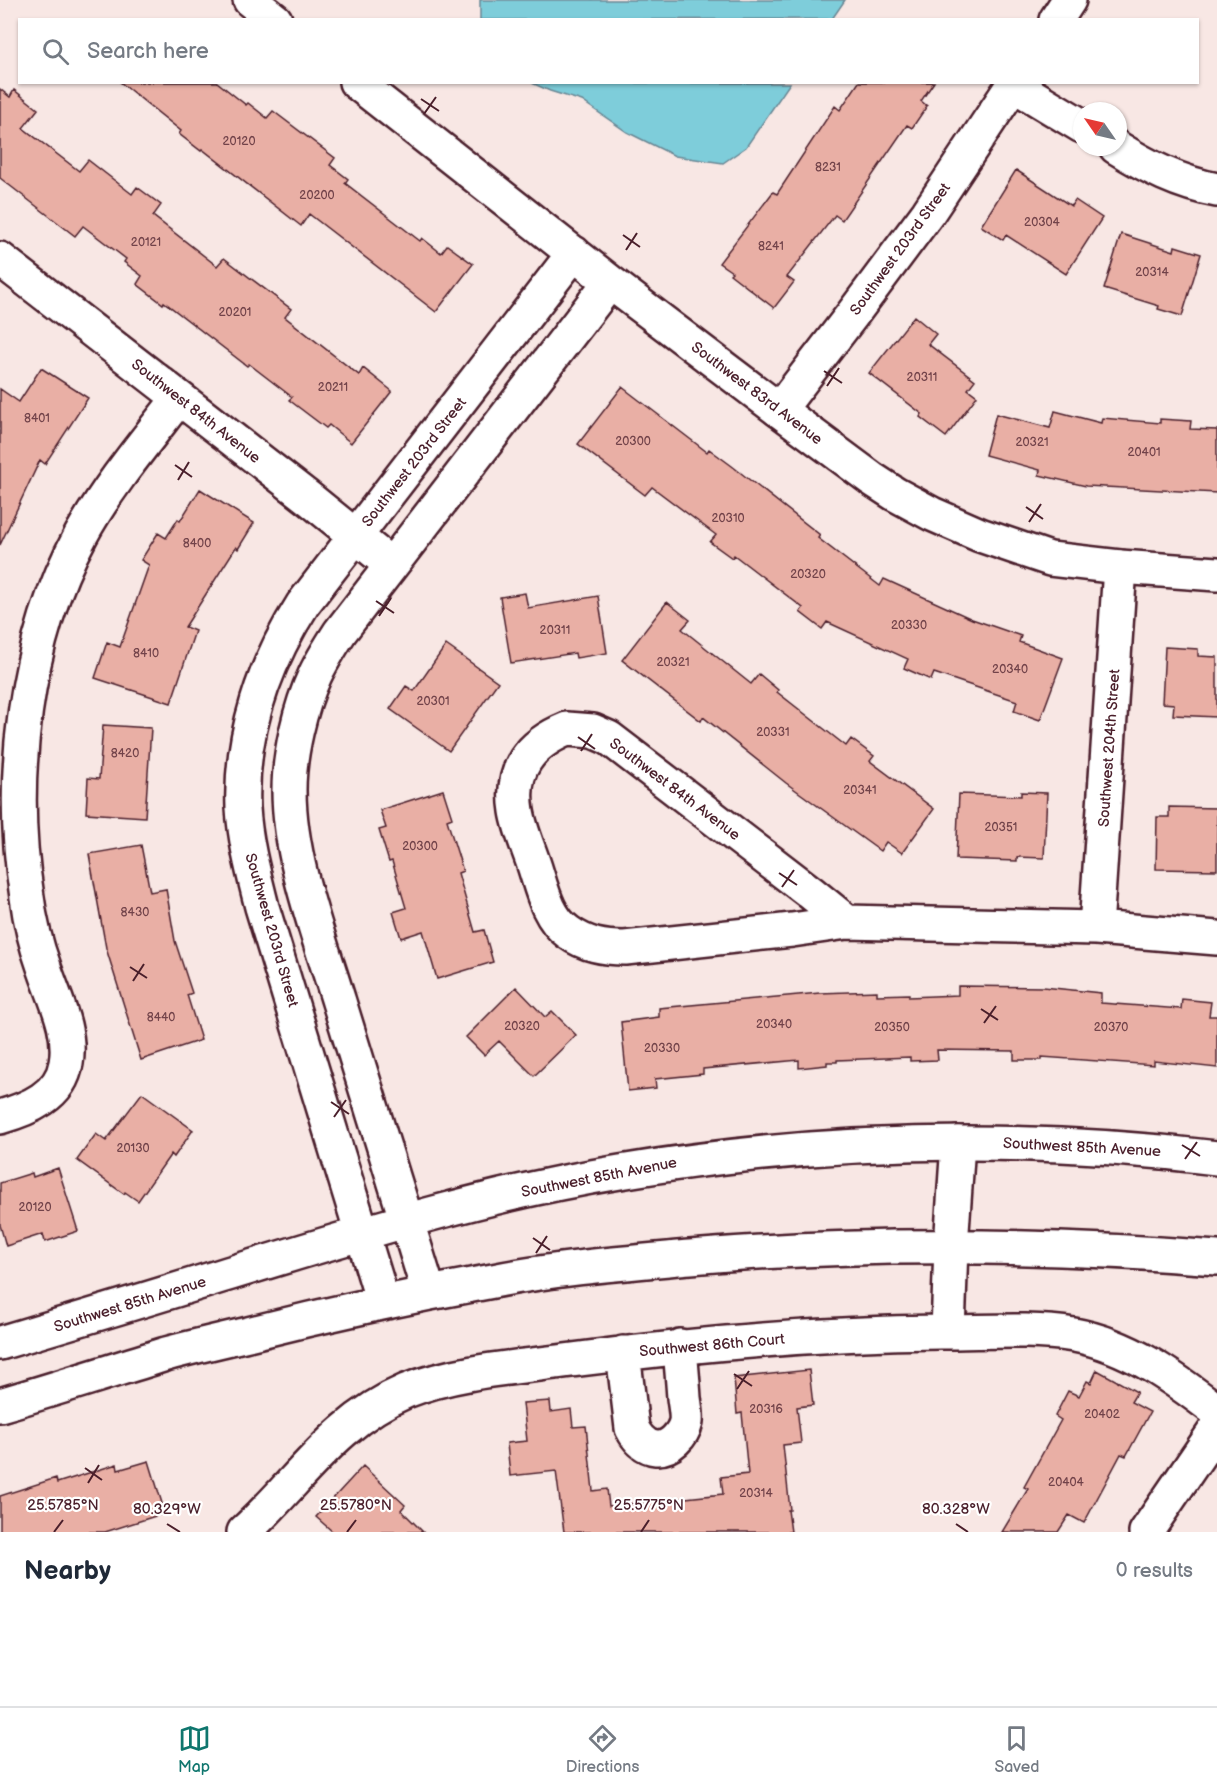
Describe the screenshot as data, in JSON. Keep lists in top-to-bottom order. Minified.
{"streets":{"street":["Southwest 203rd Street","Southwest 83rd Avenue","Southwest 84th Avenue","Southwest 204th Street","Southwest 85th Avenue","Southwest 86th Court"]},"crossings":[["Southwest 203rd Street","Southwest 83rd Avenue"],["Southwest 203rd Street","Southwest 84th Avenue"],["Southwest 203rd Street","Southwest 85th Avenue"],["Southwest 83rd Avenue","Southwest 204th Street"],["Southwest 84th Avenue","Southwest 204th Street"]],"house_numbers":["20120","8231","20200","20304","20121","8241","20314","20201","20311","20211","8401","20300","20321","20401","20310","8400","20320","20330","20311","8410","20321","20340","20301","20331","8420","20341","20351","20300","8430","8440","20340","20320","20350","20370","20330","20130","20120","20316","20402","20404","20314"],"north":"top left","page":{"search":"Search here","heading":["Nearby","0 results"],"nav":["Map","Directions","Saved"]},"coordinates":["25.5785°N","25.5780°N","25.5775°N","80.329°W","80.328°W"]}
